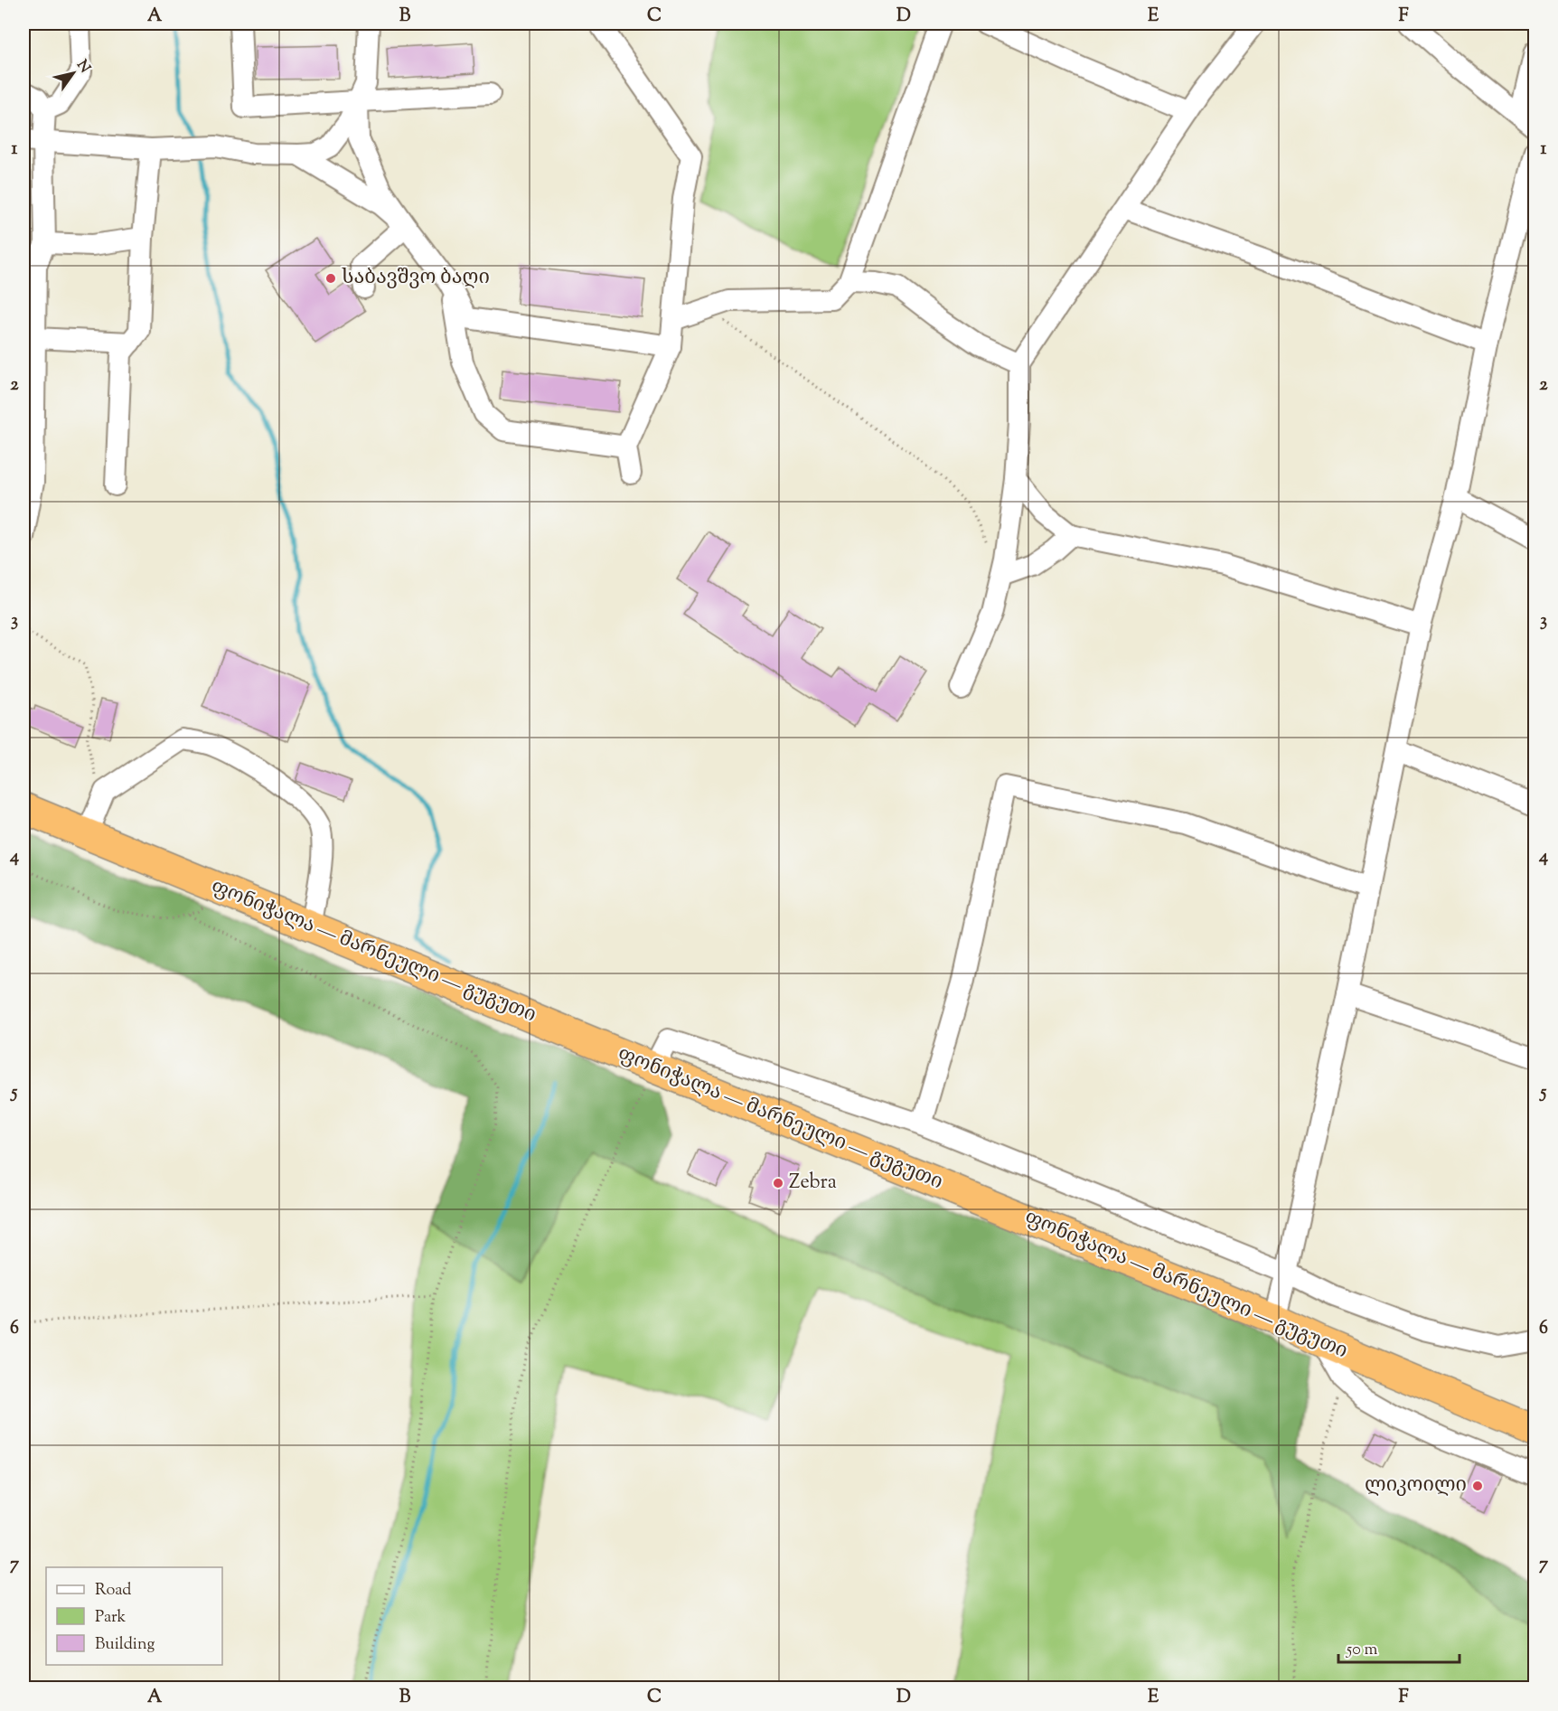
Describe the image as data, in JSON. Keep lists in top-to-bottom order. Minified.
{"streets":{"highway":["ფონიჭალა — მარნეული — გუგუთი"]},"places":["საბავშვო ბაღი","Zebra","ლიკოილი"],"legend":["Road","Park","Building"],"scale_bar":"50 m","north":"top right","grid":{"columns":["A","B","C","D","E","F"],"rows":["1","2","3","4","5","6","7"]}}
